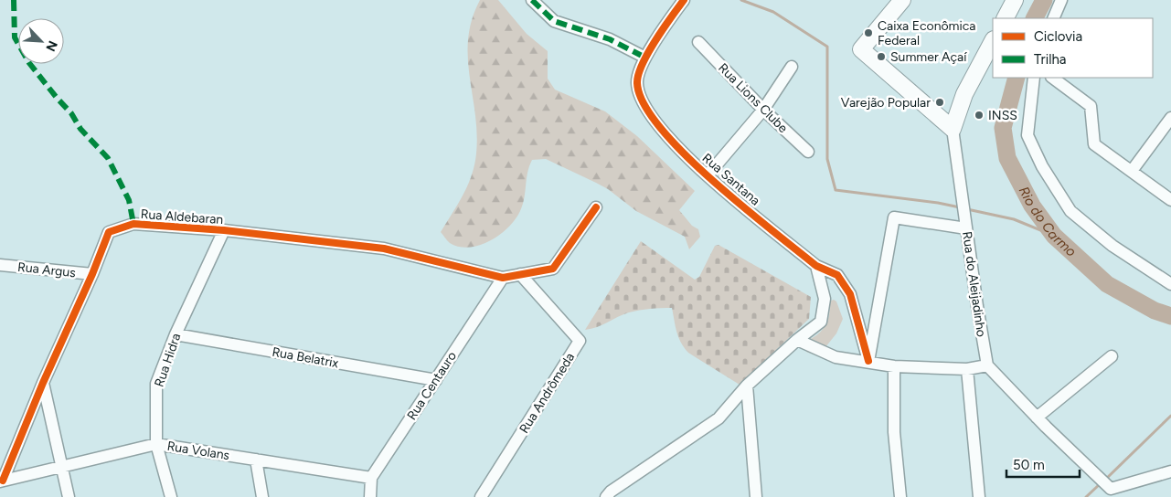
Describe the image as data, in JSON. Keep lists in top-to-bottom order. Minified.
{"streets":{"street":["Rua Lions Clube","Rua Santana","Rua Aldebaran","Rua Argus","Rua do Aleijadinho","Rua Belatrix","Rua Hidra","Rua Centauro","Rua Andrômeda","Rua Volans"]},"crossings":[["Rua Aldebaran","Rua Argus"],["Rua Aldebaran","Rua Hidra"],["Rua Aldebaran","Rua Centauro"],["Rua Aldebaran","Rua Andrômeda"],["Rua Aldebaran","Rua Volans"],["Rua Belatrix","Rua Hidra"],["Rua Belatrix","Rua Centauro"],["Rua Hidra","Rua Volans"],["Rua Centauro","Rua Volans"]],"water":["Rio do Carmo"],"places":["Caixa Econômica Federal","Summer Açaí","Varejão Popular","INSS"],"legend":["Ciclovia","Trilha"],"scale_bar":"50 m","north":"bottom right"}
